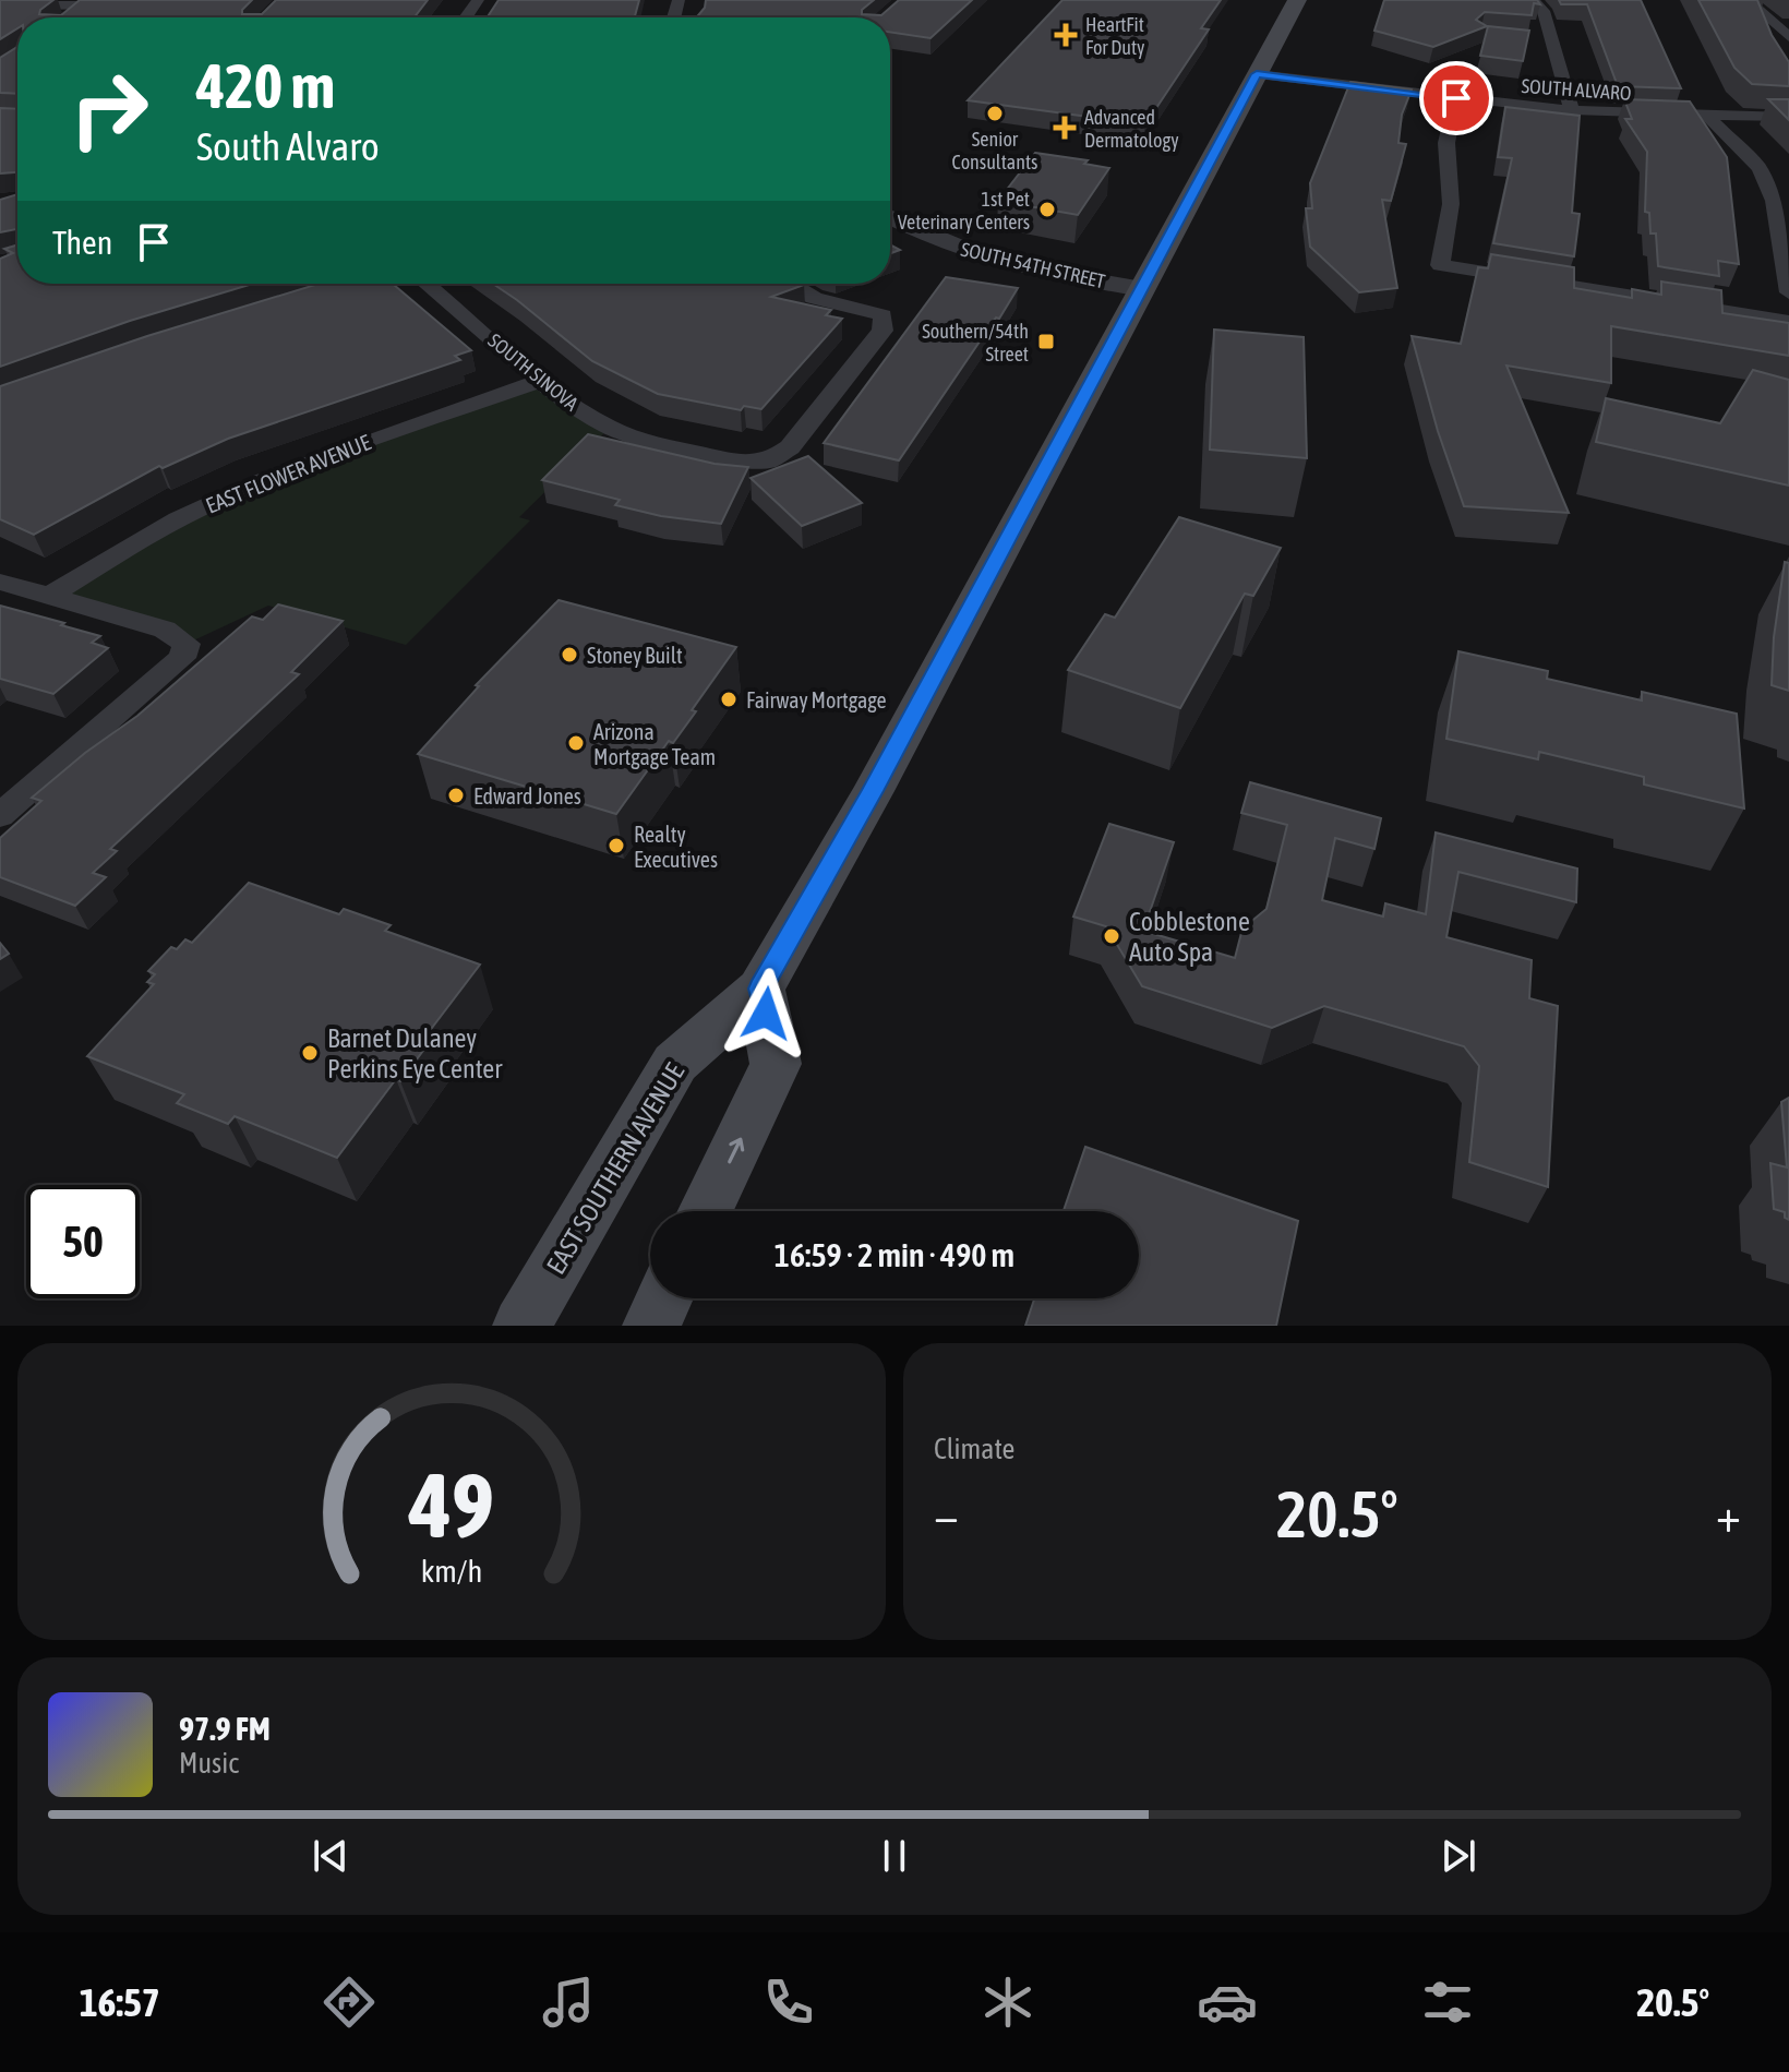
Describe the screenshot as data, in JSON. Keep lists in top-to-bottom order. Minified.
{"streets":{"main road":["EAST SOUTHERN AVENUE"],"street":["SOUTH ALVARO","SOUTH 54TH STREET","SOUTH SINOVA","EAST FLOWER AVENUE"]},"crossings":[["SOUTH ALVARO","EAST SOUTHERN AVENUE"],["SOUTH 54TH STREET","EAST SOUTHERN AVENUE"],["SOUTH SINOVA","EAST FLOWER AVENUE"]],"places":{"health":["HeartFit For Duty","Advanced Dermatology"],"other":["Senior Consultants","1st Pet Veterinary Centers","Stoney Built","Fairway Mortgage","Arizona Mortgage Team","Edward Jones","Realty Executives","Cobblestone Auto Spa","Barnet Dulaney Perkins Eye Center"],"transit":["Southern/54th Street"]},"page":{"turn":["420 m","South Alvaro"],"then":"Then","limit":"50","trip":"16:59 · 2 min · 490 m","tile":"Climate","heat":["−","20.5°","+"],"song":["97.9 FM","Music"],"tabs":["16:57","20.5°"],"gauge":["49","km/h"]}}
